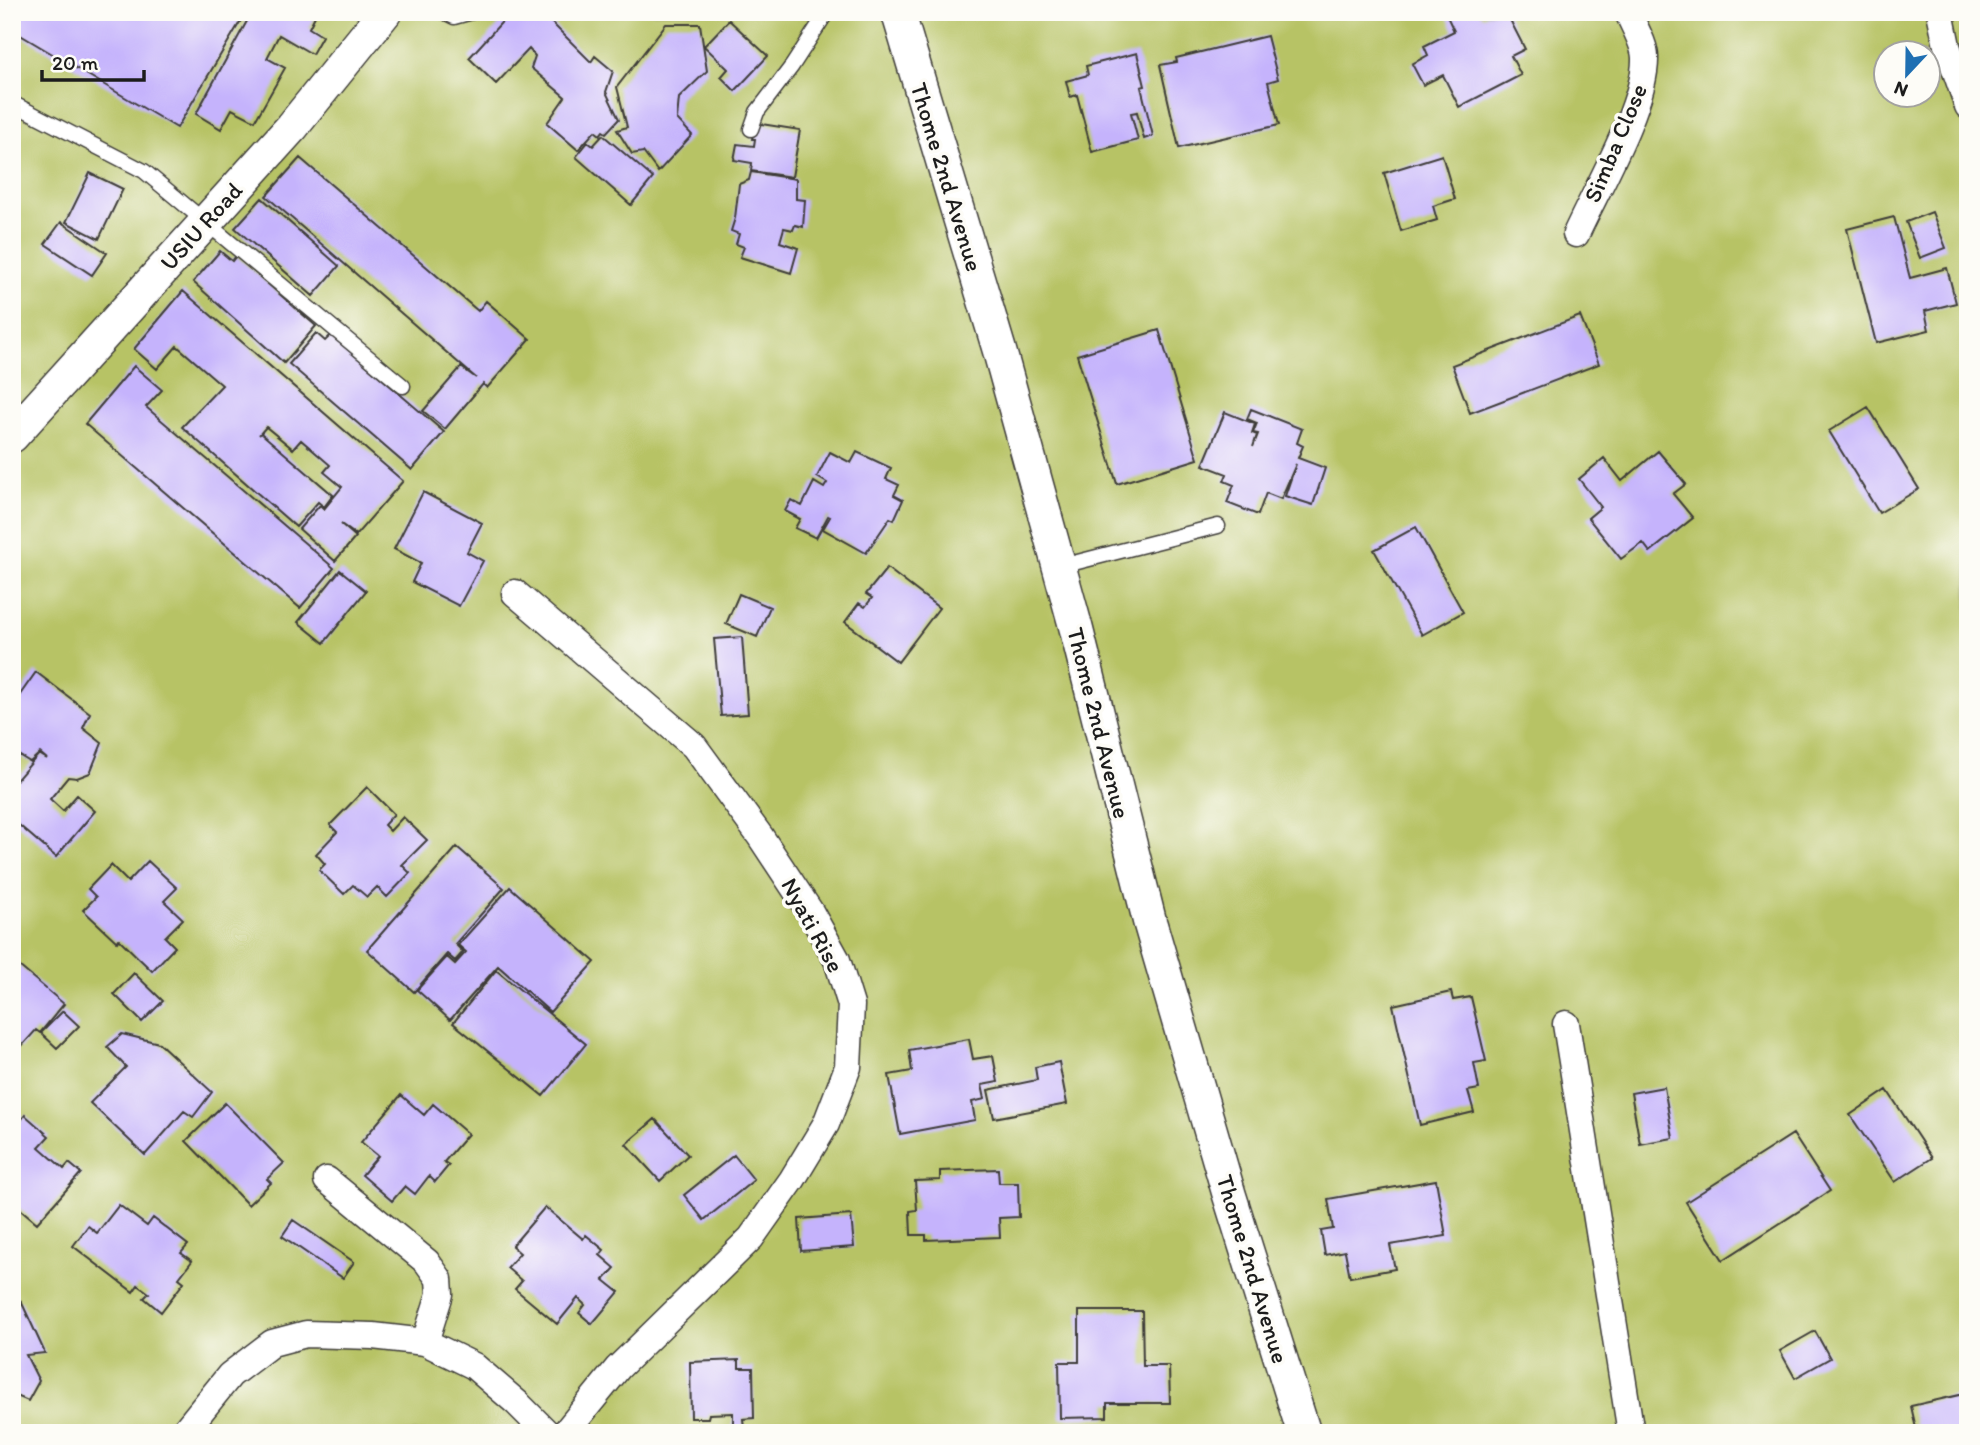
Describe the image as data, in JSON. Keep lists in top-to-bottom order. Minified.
{"streets":{"street":["Simba Close","Thome 2nd Avenue","USIU Road","Nyati Rise"]},"scale_bar":"20 m","north":"bottom"}
